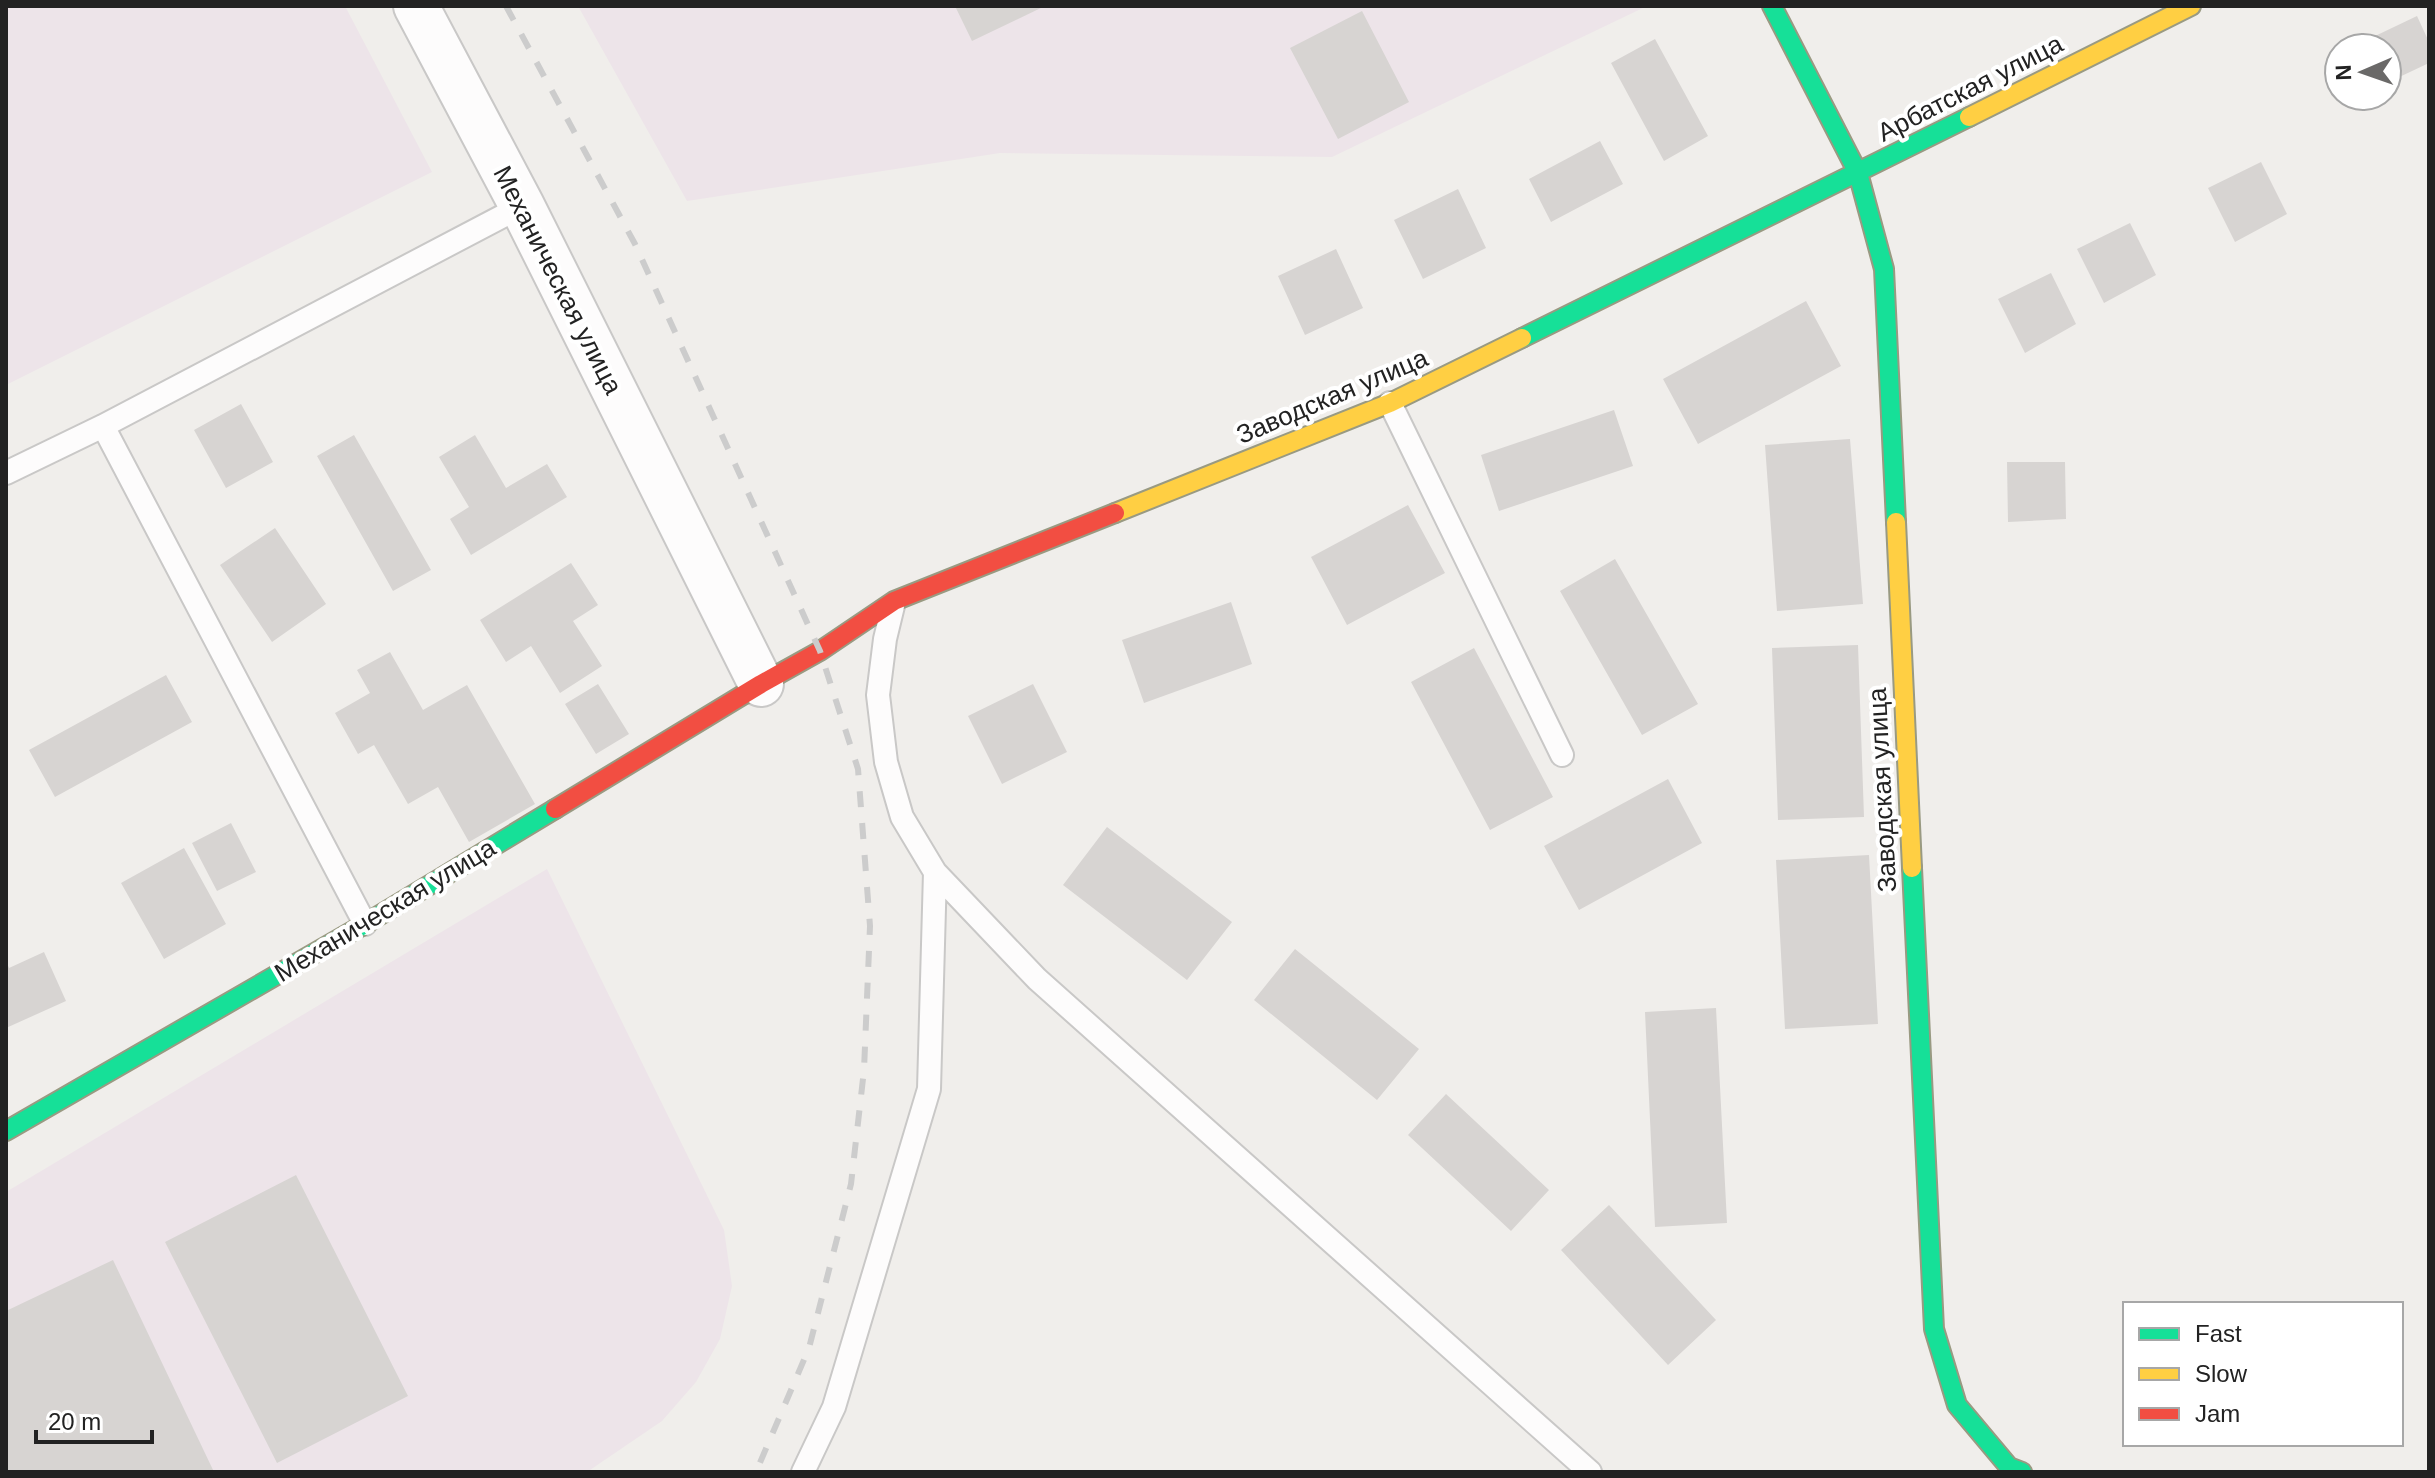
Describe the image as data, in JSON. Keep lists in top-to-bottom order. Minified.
{"streets":{"street":["Арбатская улица","Механическая улица","Заводская улица"]},"crossings":[["Арбатская улица","Заводская улица"],["Механическая улица","Заводская улица"]],"legend":["Fast","Slow","Jam"],"scale_bar":"20 m","north":"left"}
